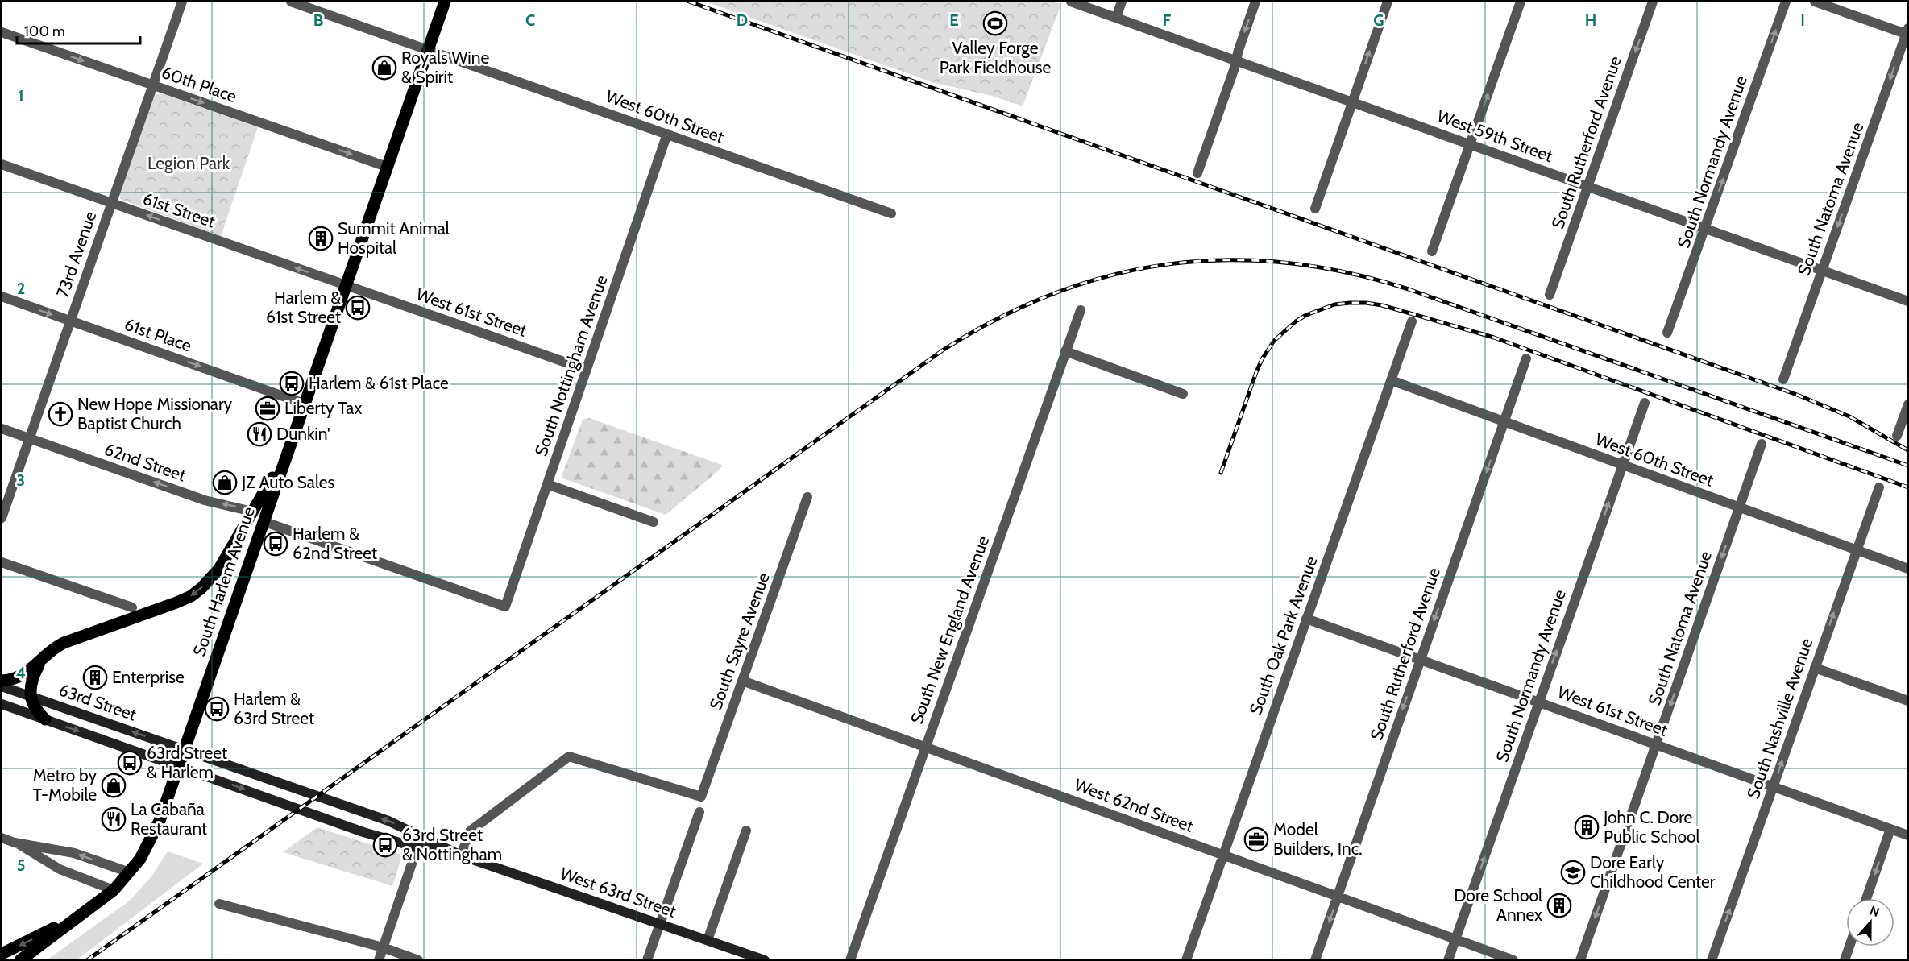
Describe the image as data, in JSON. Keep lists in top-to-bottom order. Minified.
{"streets":{"main road":["South Harlem Avenue","63rd Street","West 63rd Street"],"street":["60th Place","West 60th Street","West 59th Street","South Rutherford Avenue","South Normandy Avenue","South Natoma Avenue","61st Street","73rd Avenue","West 61st Street","61st Place","South Nottingham Avenue","62nd Street","South New England Avenue","South Oak Park Avenue","South Sayre Avenue","South Nashville Avenue","West 62nd Street"]},"crossings":[["60th Place","73rd Avenue"],["60th Place","South Harlem Avenue"],["West 60th Street","South Rutherford Avenue"],["West 60th Street","South Normandy Avenue"],["West 60th Street","South Natoma Avenue"],["West 60th Street","South Nottingham Avenue"],["West 60th Street","South Harlem Avenue"],["West 60th Street","South Oak Park Avenue"],["West 60th Street","South Nashville Avenue"],["West 59th Street","South Rutherford Avenue"],["West 59th Street","South Normandy Avenue"],["West 59th Street","South Natoma Avenue"],["South Rutherford Avenue","West 61st Street"],["South Rutherford Avenue","West 62nd Street"],["South Normandy Avenue","West 61st Street"],["South Normandy Avenue","West 62nd Street"],["South Natoma Avenue","West 61st Street"],["61st Street","73rd Avenue"],["61st Street","West 61st Street"],["61st Street","South Harlem Avenue"],["73rd Avenue","61st Place"],["73rd Avenue","62nd Street"],["West 61st Street","South Nottingham Avenue"],["West 61st Street","South Harlem Avenue"],["West 61st Street","South Oak Park Avenue"],["West 61st Street","South Nashville Avenue"],["61st Place","South Harlem Avenue"],["South Nottingham Avenue","South Harlem Avenue"],["South Harlem Avenue","63rd Street"],["South Harlem Avenue","West 63rd Street"],["South New England Avenue","West 62nd Street"],["South Oak Park Avenue","West 62nd Street"],["South Sayre Avenue","West 62nd Street"],["South Sayre Avenue","West 63rd Street"],["63rd Street","West 63rd Street"]],"one_way":["60th Place","South Rutherford Avenue","South Normandy Avenue","South Natoma Avenue","61st Street","61st Place","62nd Street","South Nashville Avenue"],"parks":["Legion Park"],"places":{"sports":["Valley Forge Park Fieldhouse"],"shop":["Royals Wine & Spirit","JZ Auto Sales","Metro by T-Mobile"],"building":["Summit Animal Hospital","Enterprise","John C. Dore Public School","Dore School Annex"],"bus stop":["Harlem & 61st Street","Harlem & 61st Place","Harlem & 62nd Street","Harlem & 63rd Street","63rd Street & Harlem","63rd Street & Nottingham"],"office":["Liberty Tax","Model Builders, Inc."],"church":["New Hope Missionary Baptist Church"],"restaurant":["Dunkin'","La Cabaña Restaurant"],"school or university":["Dore Early Childhood Center"]},"scale_bar":"100 m","north":"top","grid":{"columns":["B","C","D","E","F","G","H","I"],"rows":["1","2","3","4","5"]}}
